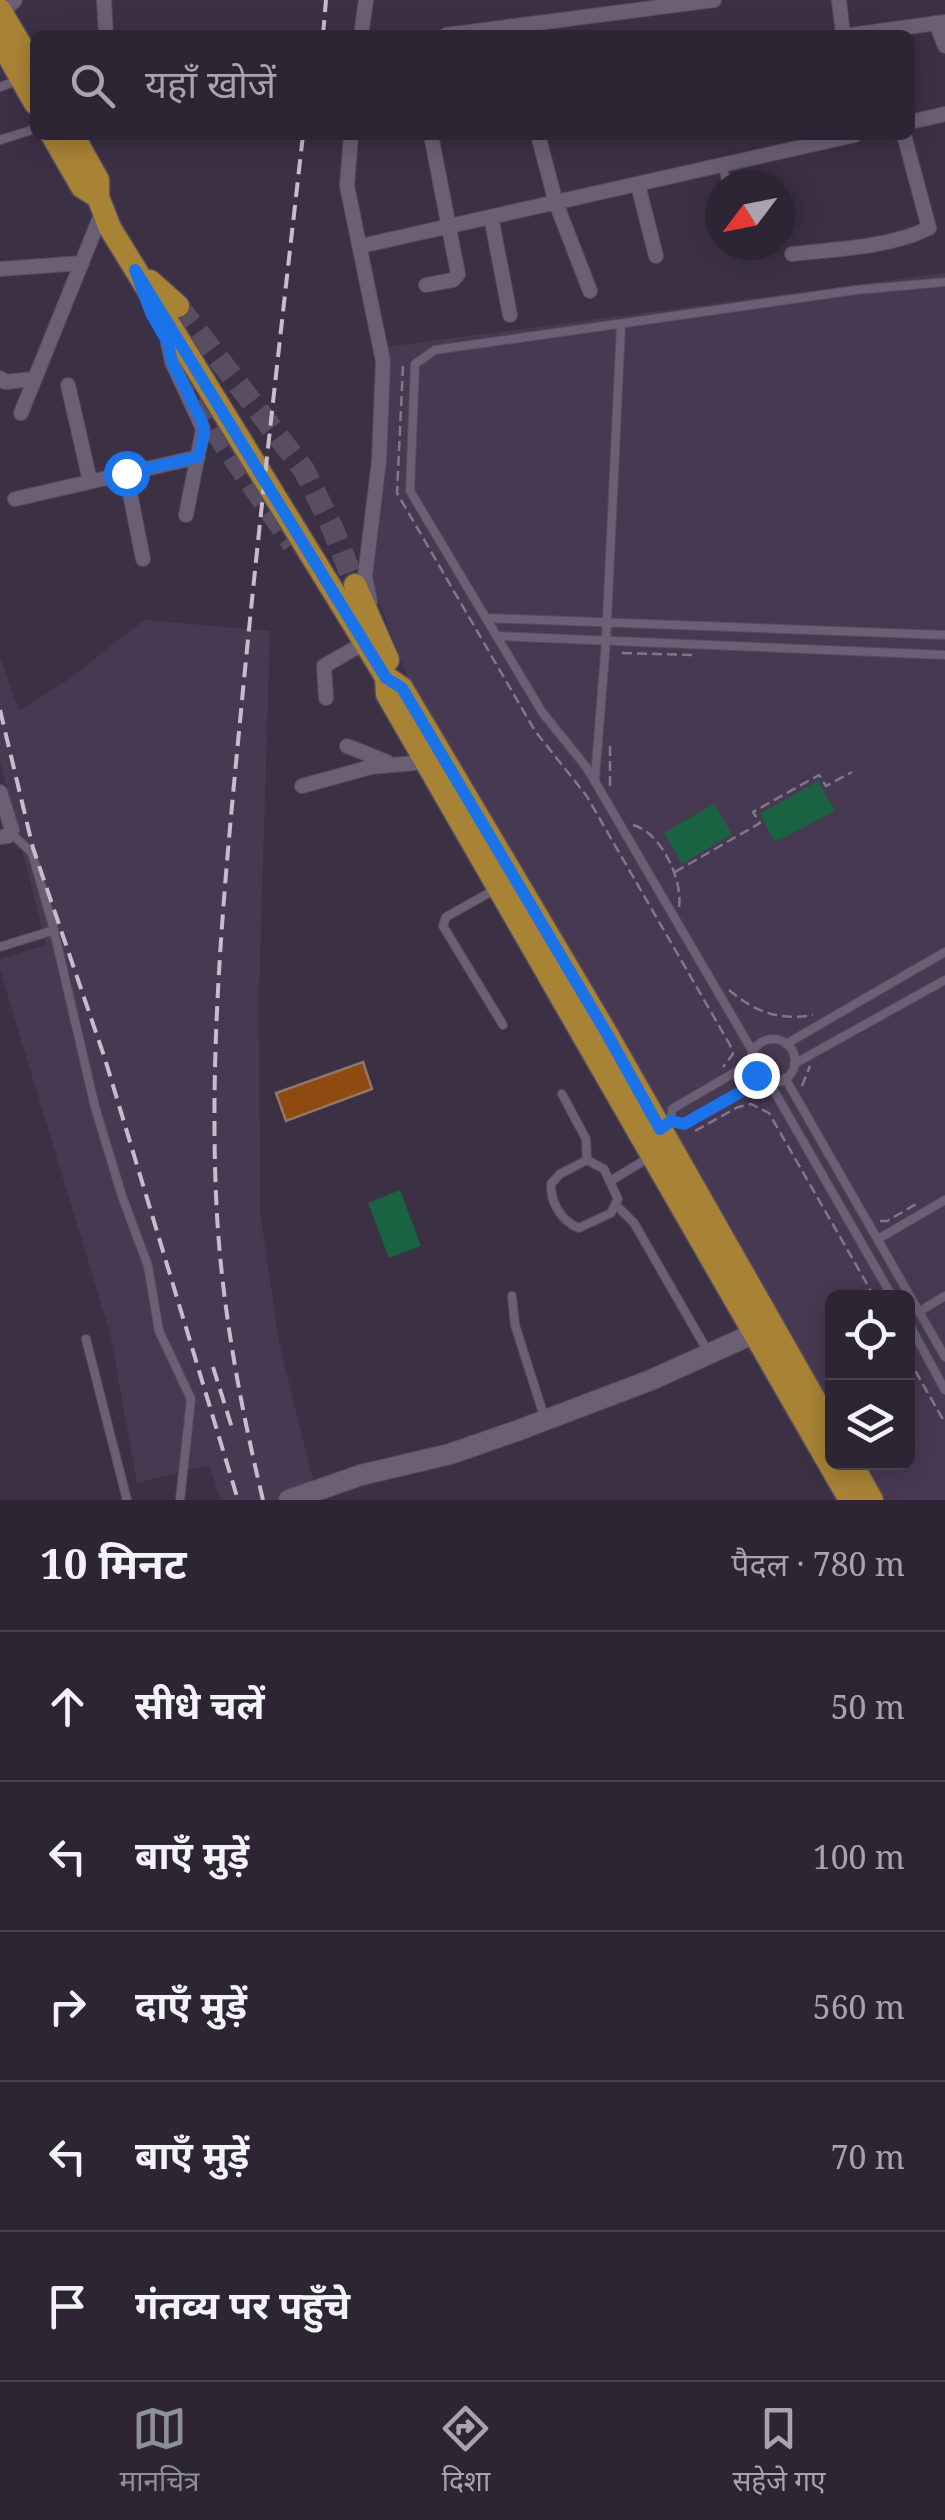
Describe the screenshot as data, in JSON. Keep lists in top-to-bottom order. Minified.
{"north":"bottom left","page":{"search":"यहाँ खोजें","heading":["10 मिनट","पैदल · 780 m"],"list":[["सीधे चलें","50 m"],["बाएँ मुड़ें","100 m"],["दाएँ मुड़ें","560 m"],["बाएँ मुड़ें","70 m"],"गंतव्य पर पहुँचे"],"nav":["मानचित्र","दिशा","सहेजे गए"]}}
